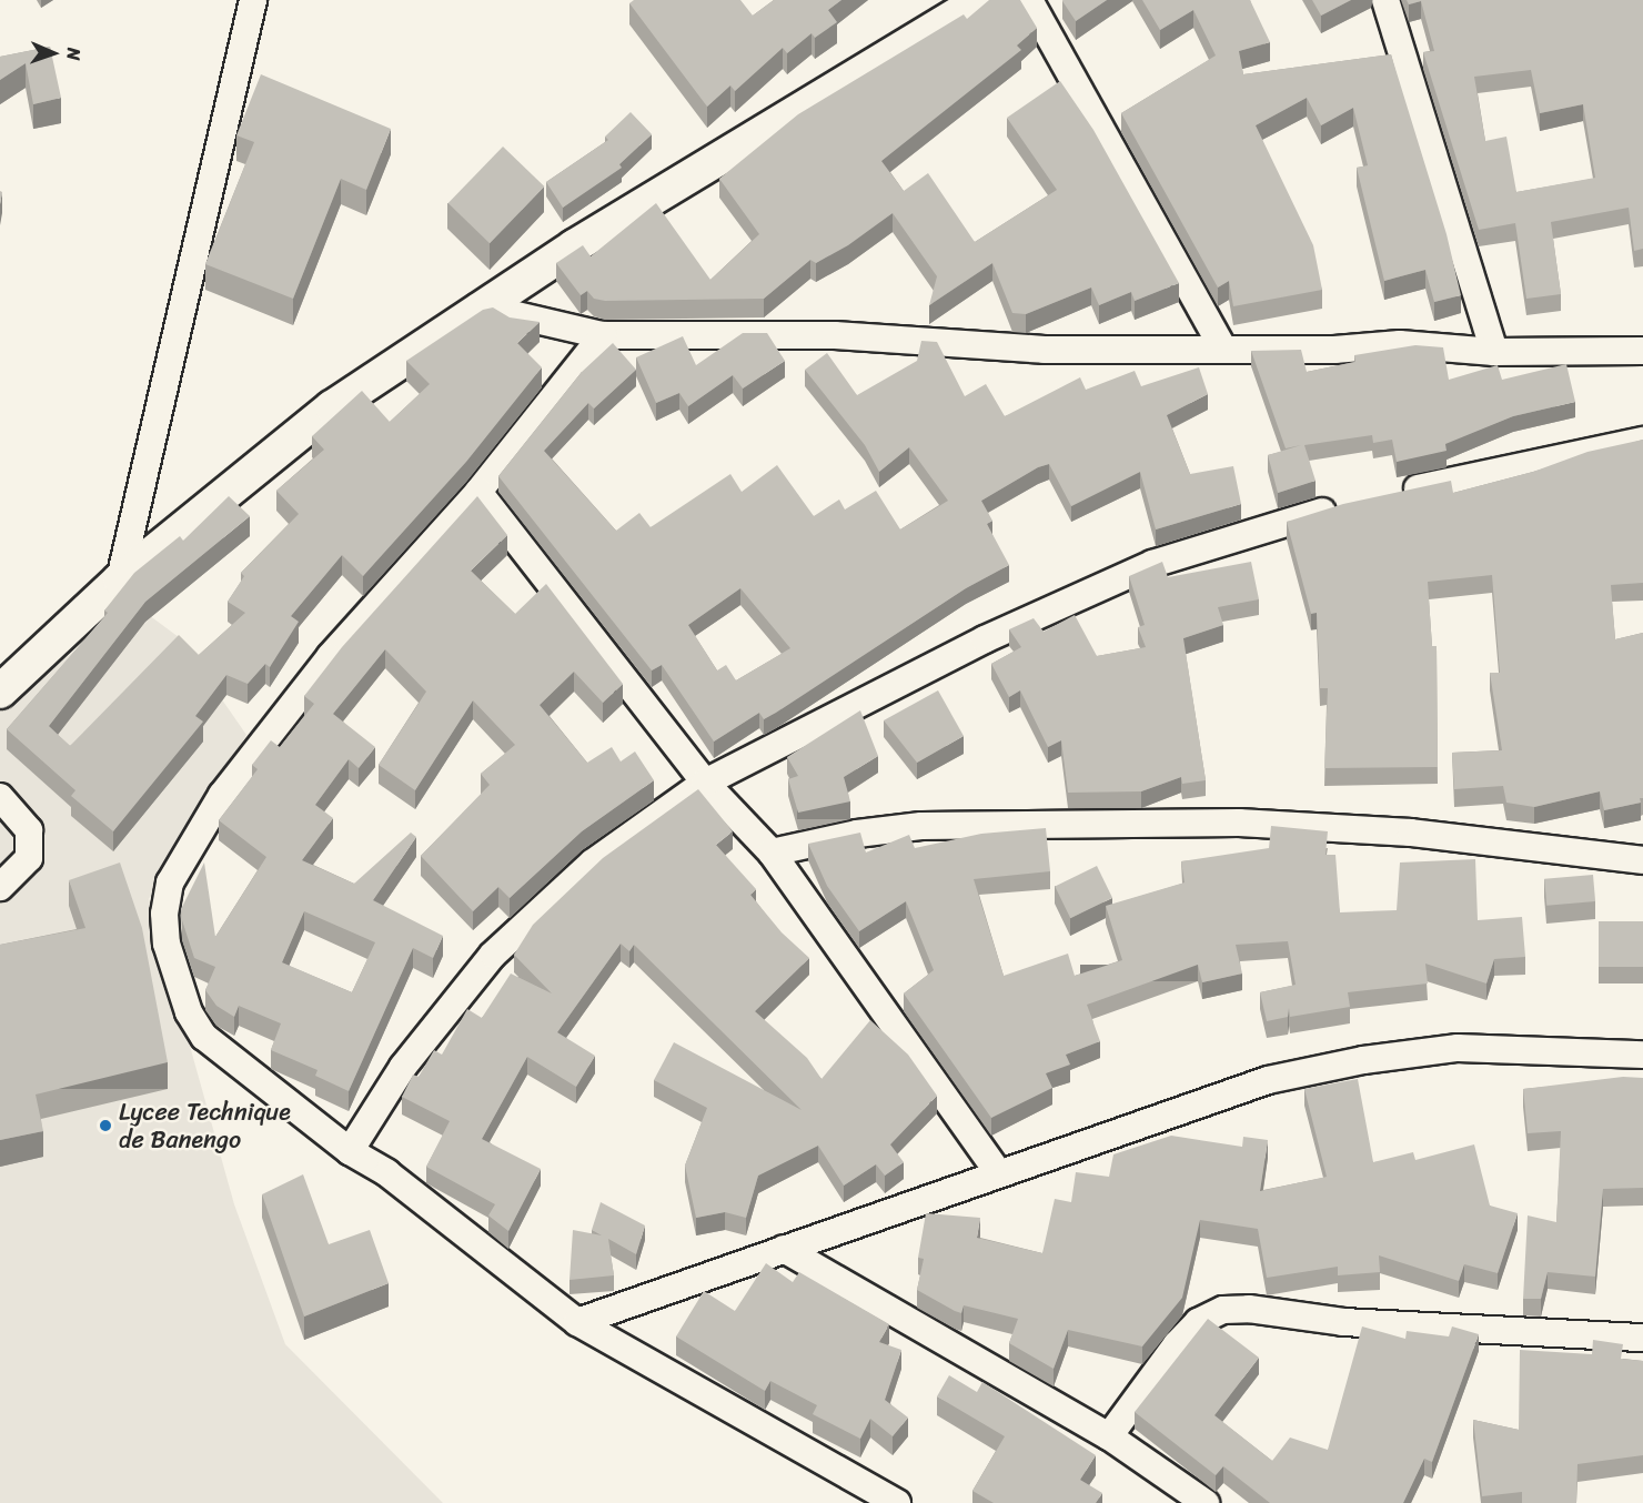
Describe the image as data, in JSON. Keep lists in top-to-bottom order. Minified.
{"places":["Lycee Technique de Banengo"],"north":"right"}
